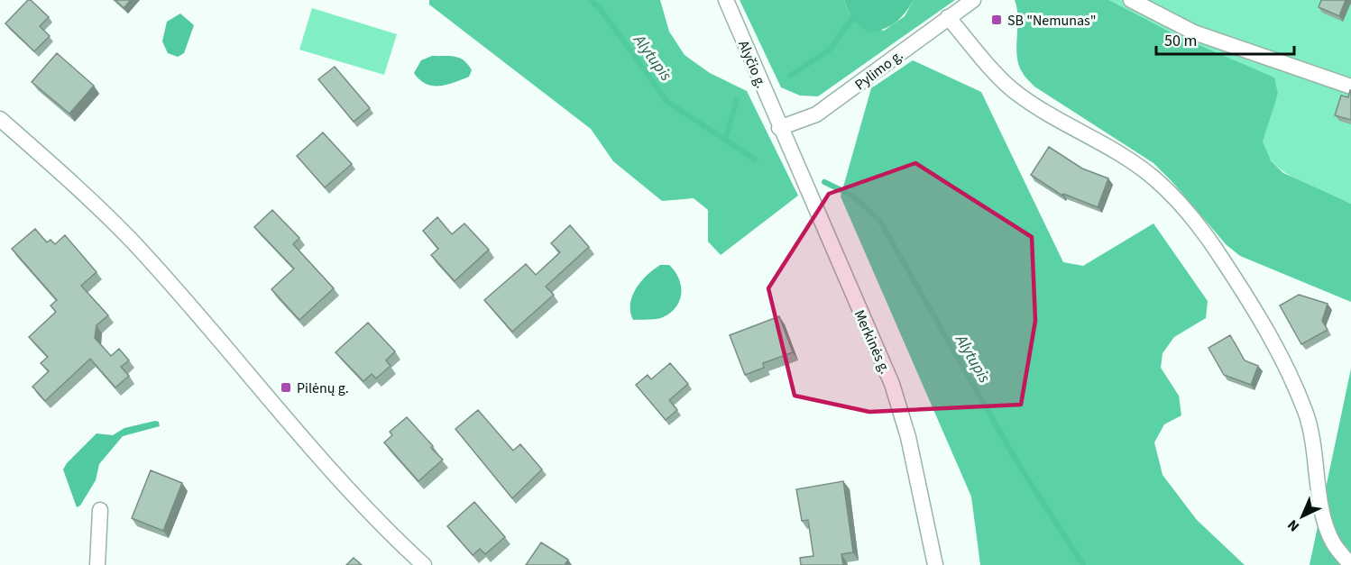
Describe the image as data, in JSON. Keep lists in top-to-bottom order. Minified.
{"streets":{"street":["Alyčio g.","Pylimo g.","Merkinės g."]},"crossings":[["Alyčio g.","Pylimo g."],["Alyčio g.","Merkinės g."],["Pylimo g.","Merkinės g."]],"water":["Alytupis"],"places":{"transit":["SB \"Nemunas\"","Pilėnų g."]},"scale_bar":"50 m","north":"bottom left"}
